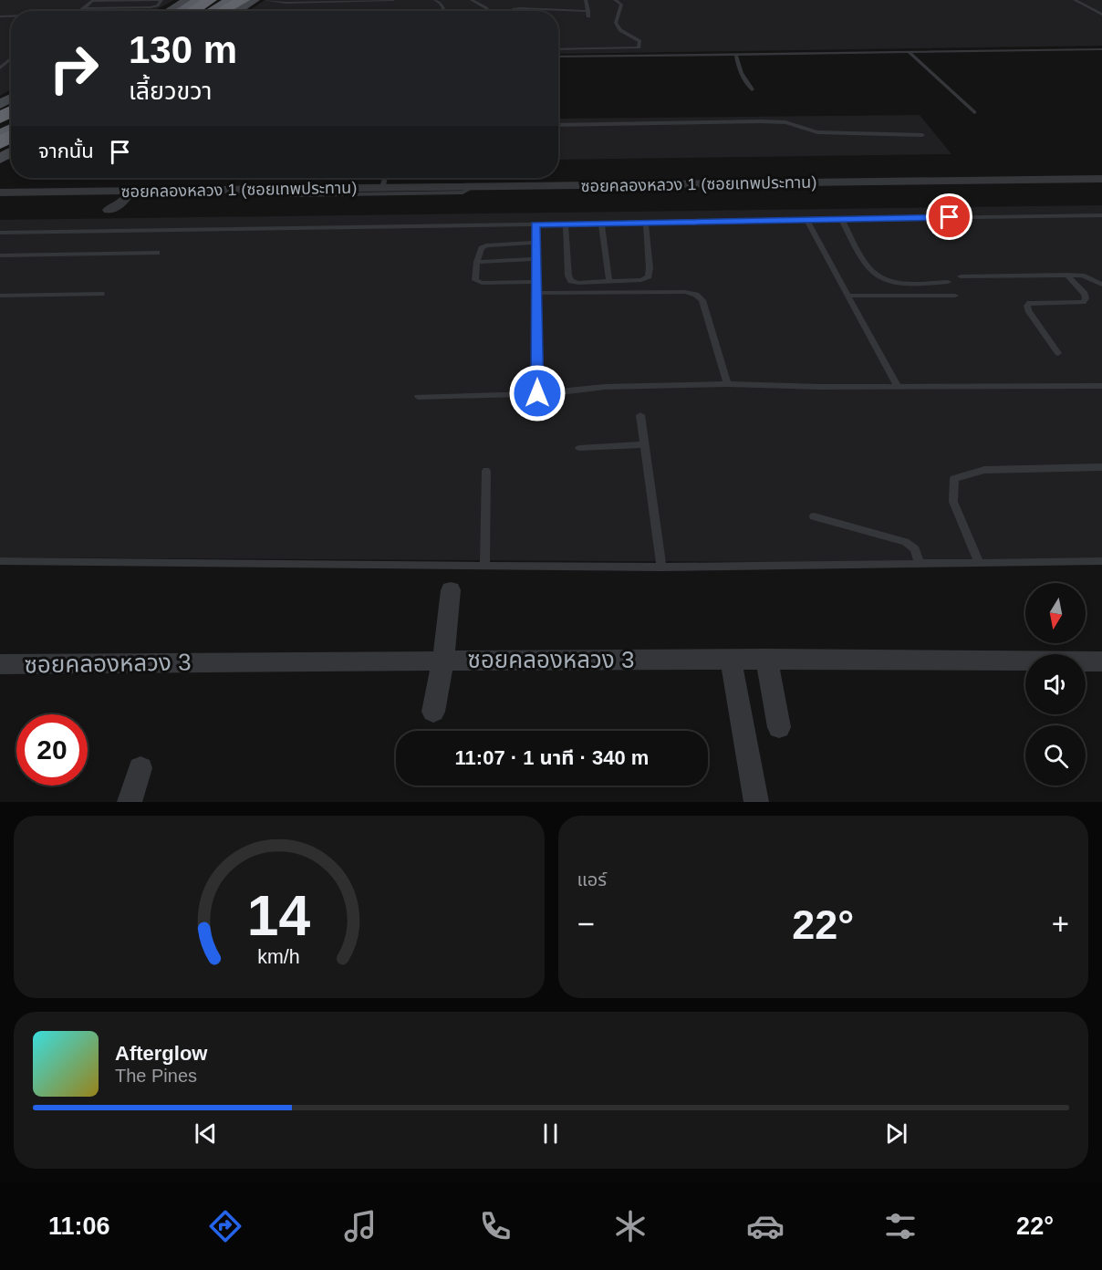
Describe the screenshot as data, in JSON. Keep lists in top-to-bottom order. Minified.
{"streets":{"street":["ซอยคลองหลวง 1 (ซอยเทพประทาน)","ซอยคลองหลวง 3"]},"north":"bottom","page":{"turn":["130 m","เลี้ยวขวา"],"then":"จากนั้น","limit":"20","trip":"11:07 · 1 นาที · 340 m","tile":"แอร์","heat":["−","22°","+"],"song":["Afterglow","The Pines"],"tabs":["11:06","22°"],"gauge":["14","km/h"]}}
